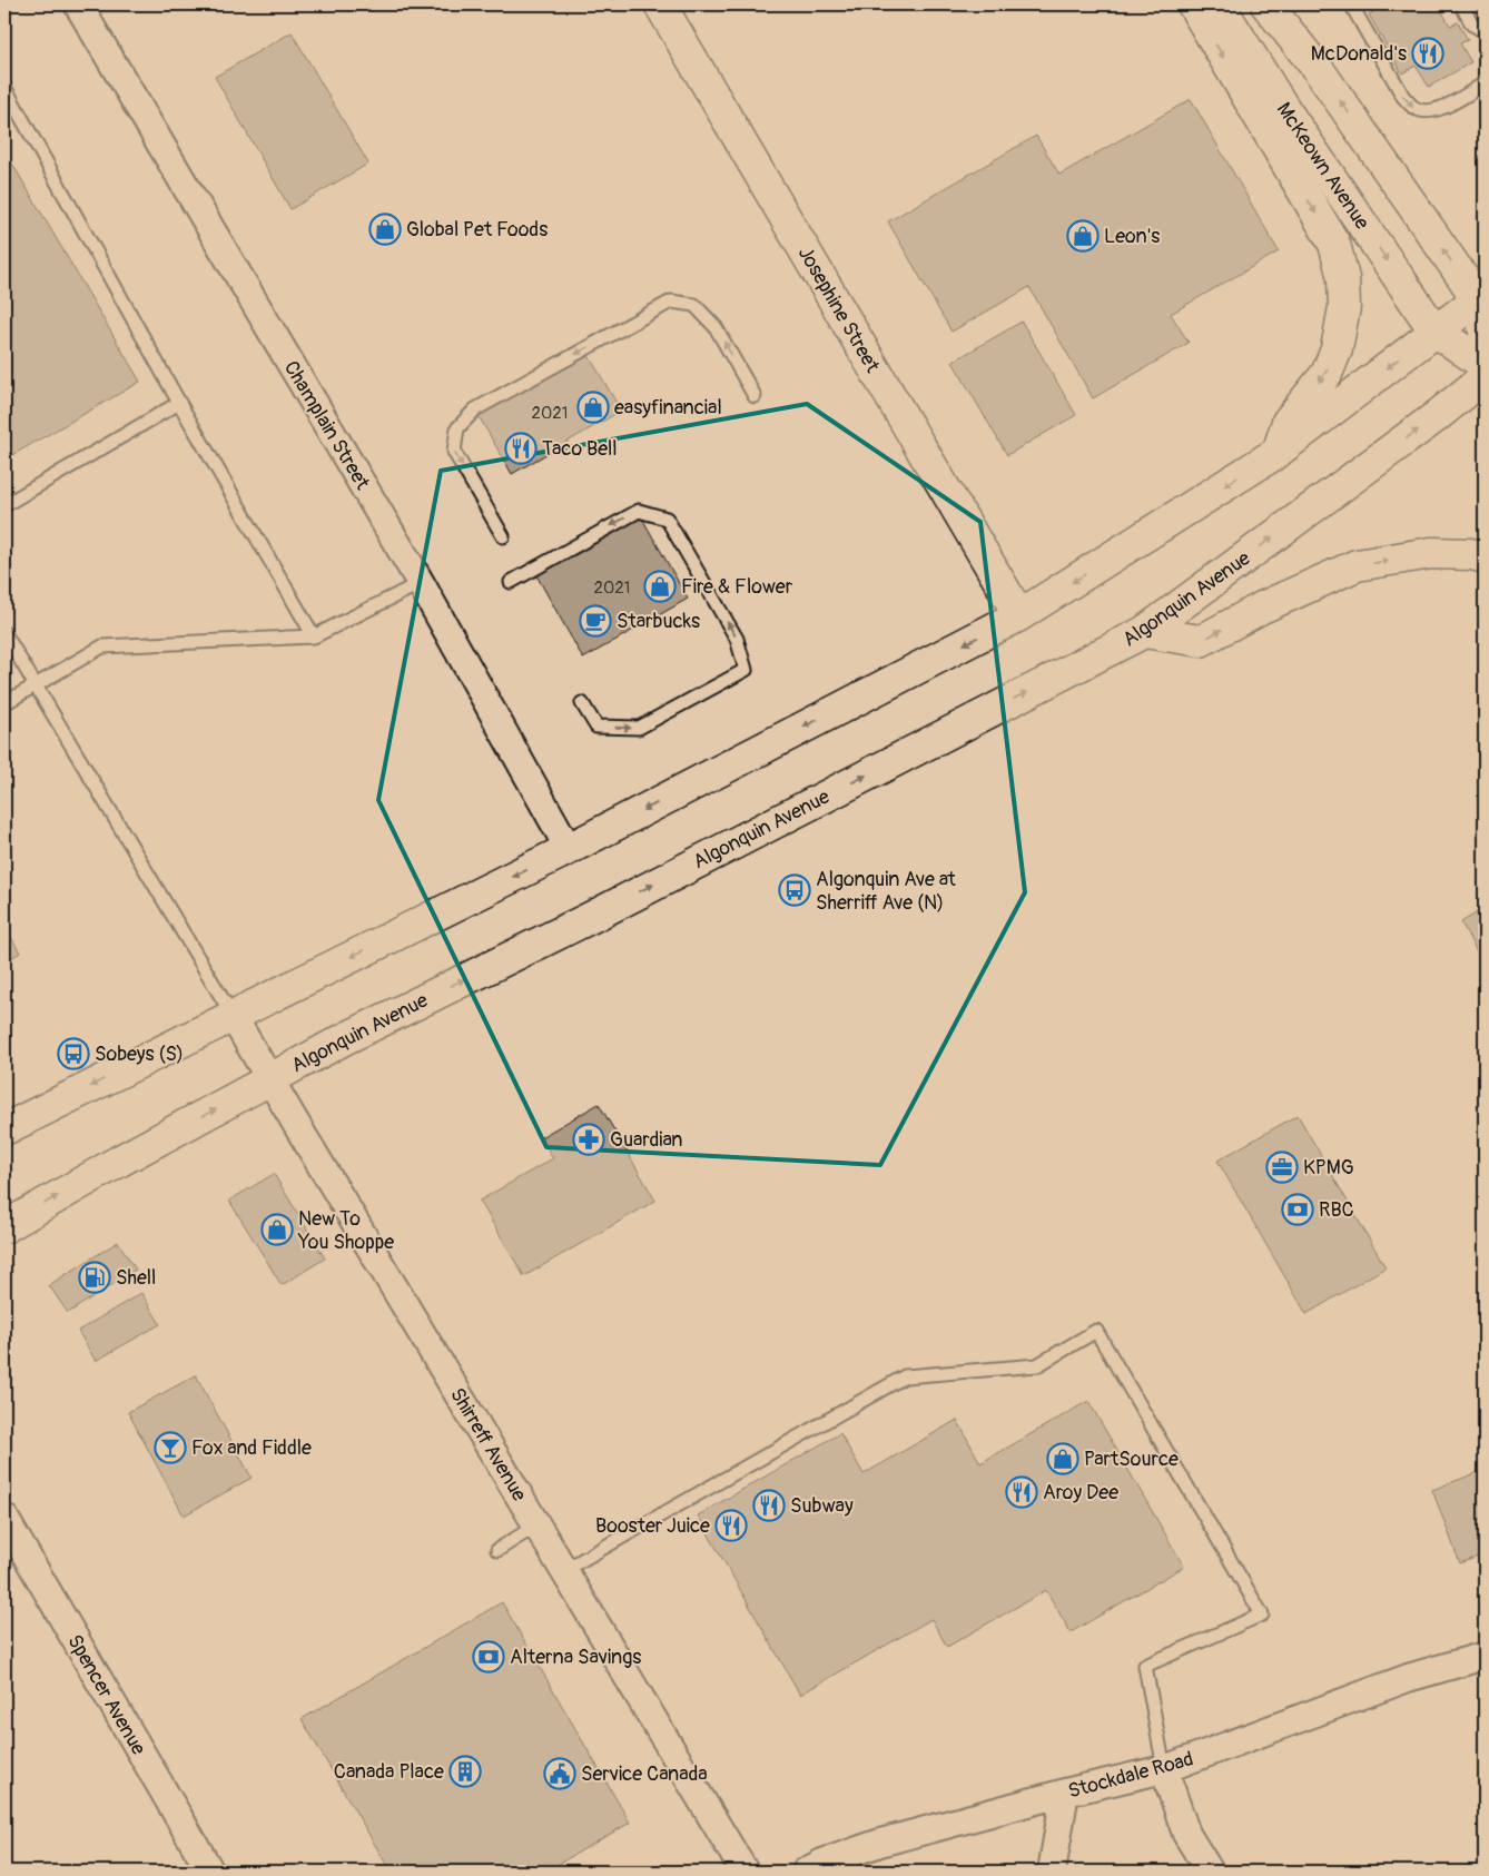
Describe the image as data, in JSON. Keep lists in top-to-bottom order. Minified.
{"streets":{"main road":["McKeown Avenue","Josephine Street","Algonquin Avenue"],"street":["Champlain Street","Shirreff Avenue","Spencer Avenue","Stockdale Road"]},"crossings":[["Algonquin Avenue","Shirreff Avenue"]],"places":{"restaurant":["McDonald's","Taco Bell","Aroy Dee","Subway","Booster Juice"],"shop":["Global Pet Foods","Leon's","easyfinancial","Fire & Flower","New To You Shoppe","PartSource"],"cafe":["Starbucks"],"bus stop":["Algonquin Ave at Sherriff Ave (N)","Sobeys (S)"],"pharmacy":["Guardian"],"office":["KPMG"],"bank":["RBC","Alterna Savings"],"fuel station":["Shell"],"bar":["Fox and Fiddle"],"building":["Canada Place"],"public building":["Service Canada"]},"house_numbers":["2021","2021"]}
